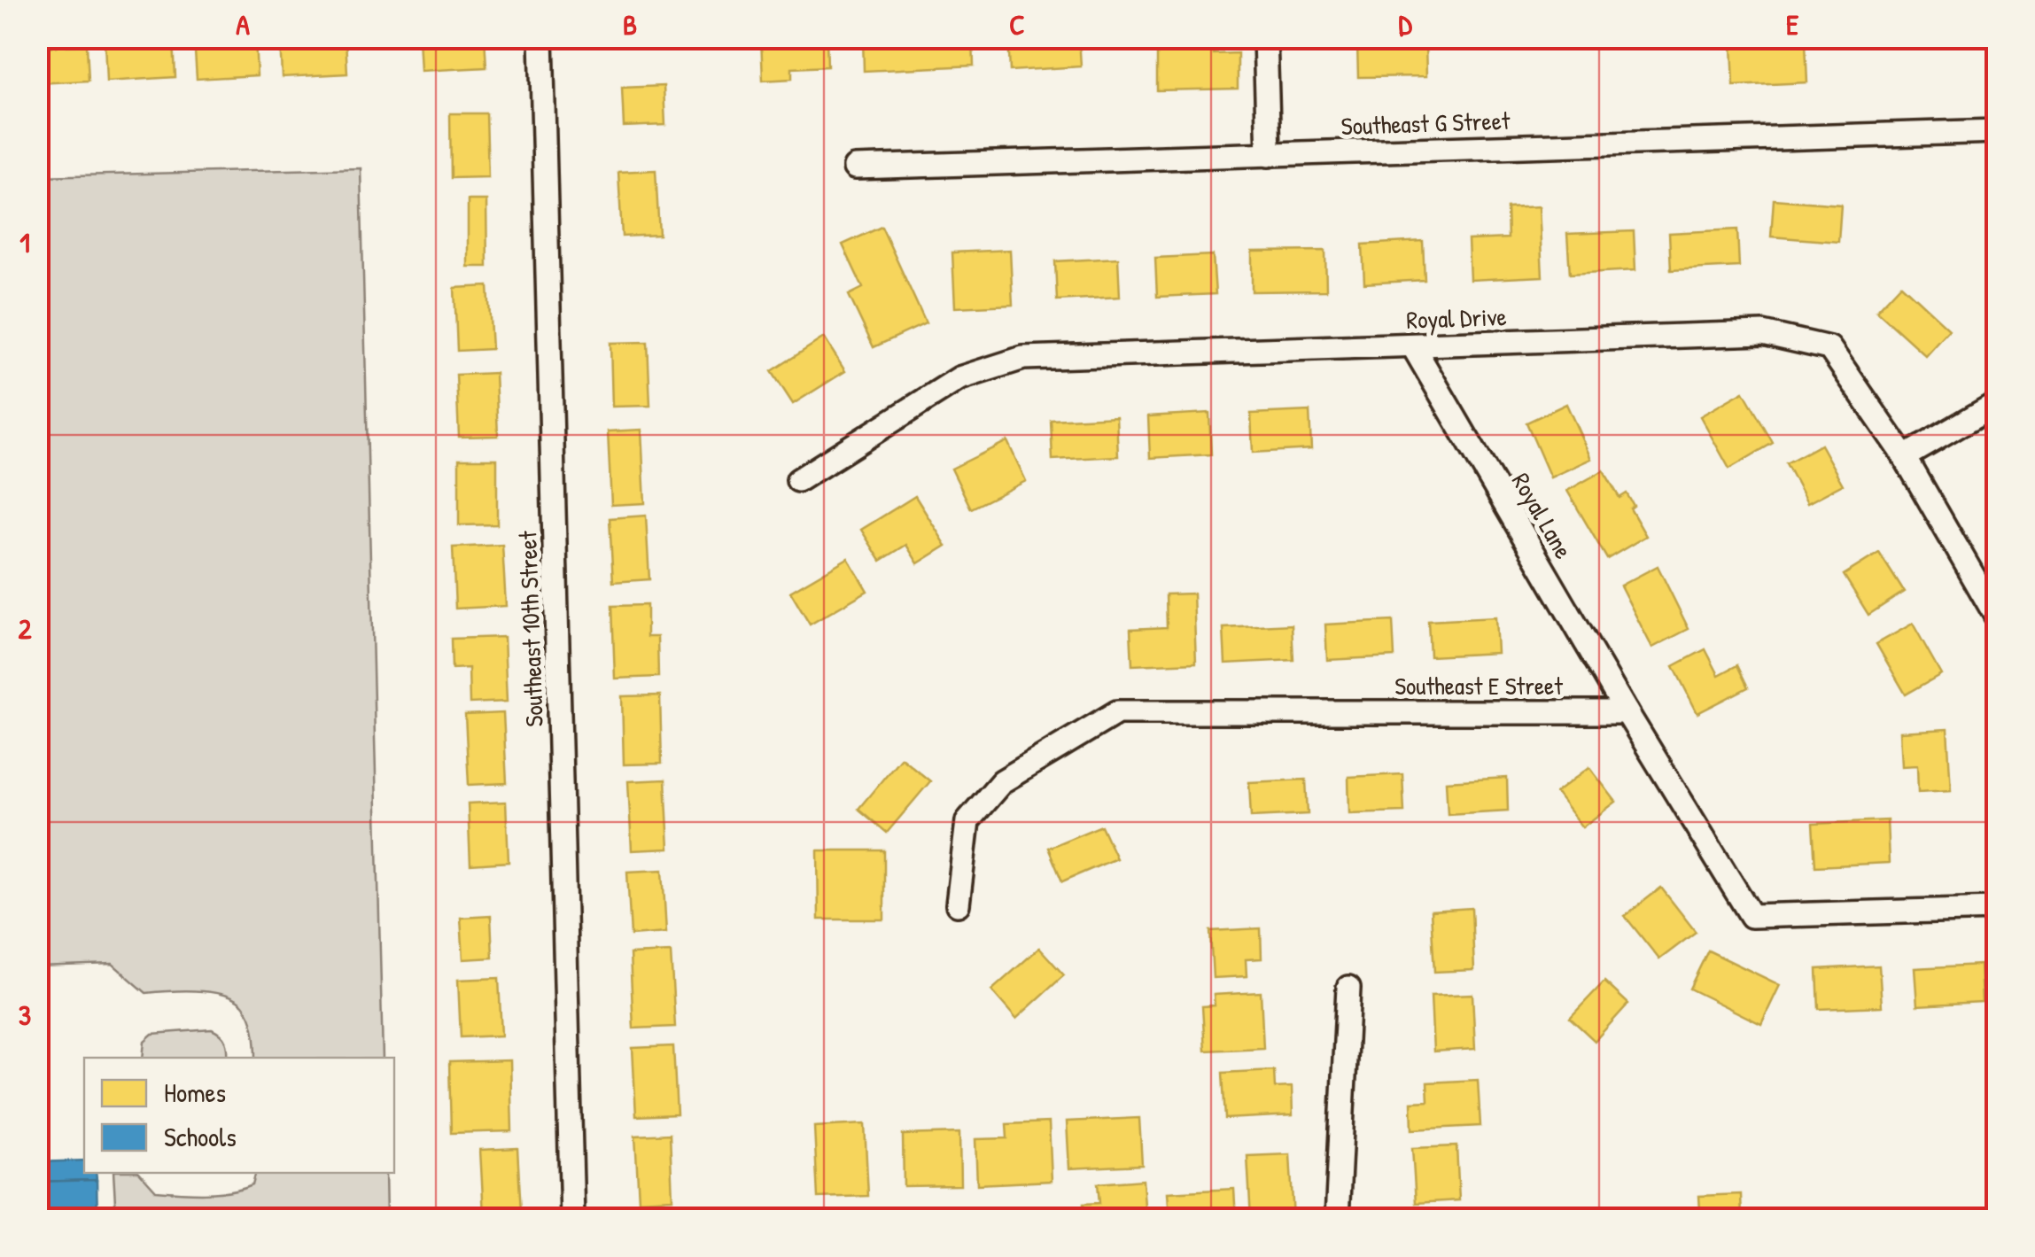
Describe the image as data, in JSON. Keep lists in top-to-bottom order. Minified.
{"streets":{"street":["Southeast G Street","Royal Drive","Royal Lane","Southeast 10th Street","Southeast E Street"]},"crossings":[["Royal Drive","Royal Lane"],["Royal Lane","Southeast E Street"]],"legend":["Homes","Schools"],"grid":{"columns":["A","B","C","D","E"],"rows":["1","2","3"]}}
